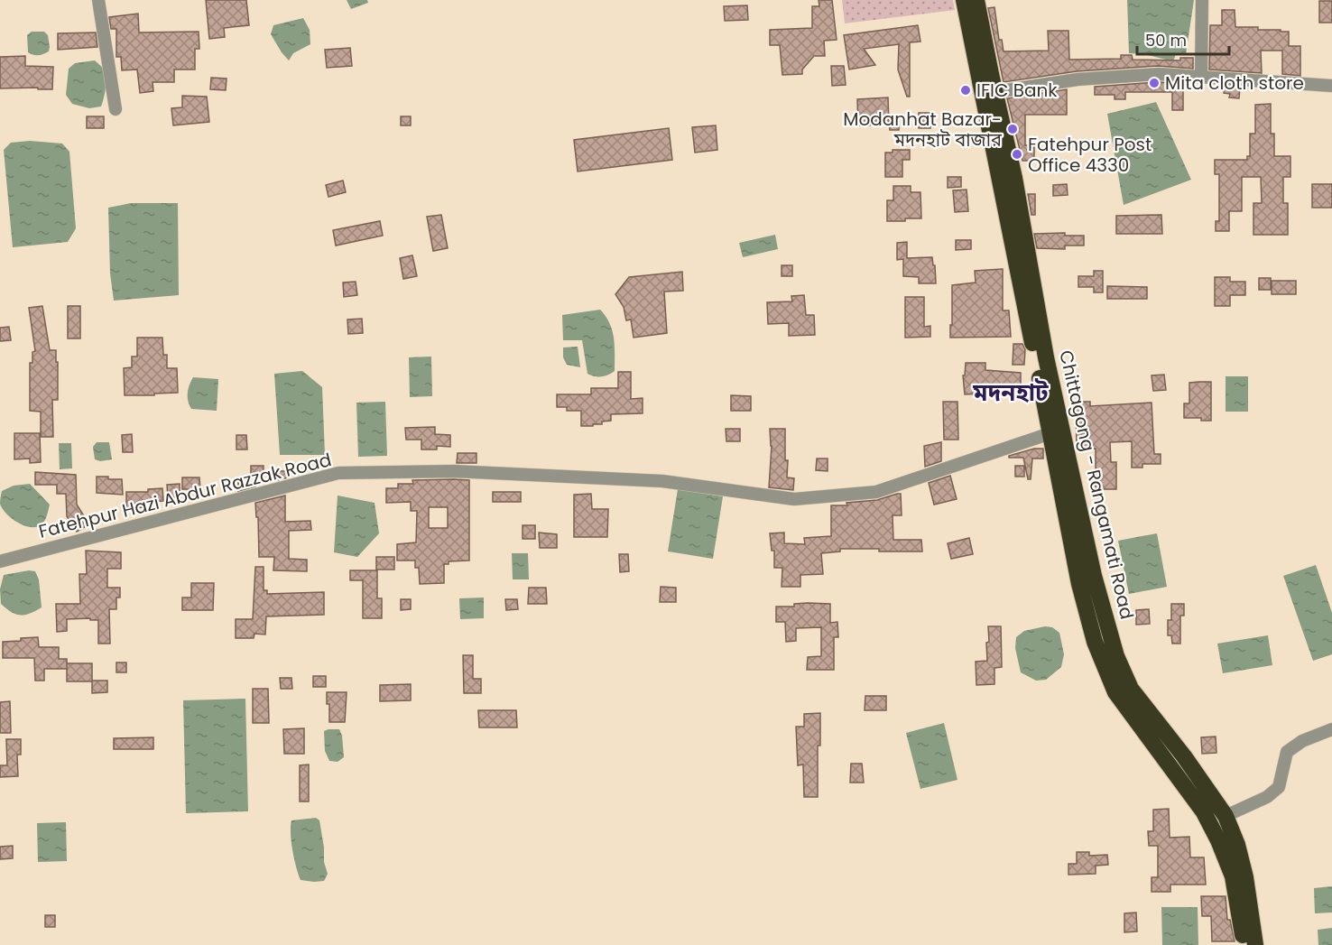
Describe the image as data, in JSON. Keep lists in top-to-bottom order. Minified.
{"streets":{"highway":["Chittagong - Rangamati Road"],"street":["Fatehpur Hazi Abdur Razzak Road"]},"crossings":[["Chittagong - Rangamati Road","Fatehpur Hazi Abdur Razzak Road"]],"districts":["মদনহাট"],"places":["Mita cloth store","IFIC Bank","Modanhat Bazar- মদনহাট বাজার","Fatehpur Post Office 4330"],"scale_bar":"50 m"}
